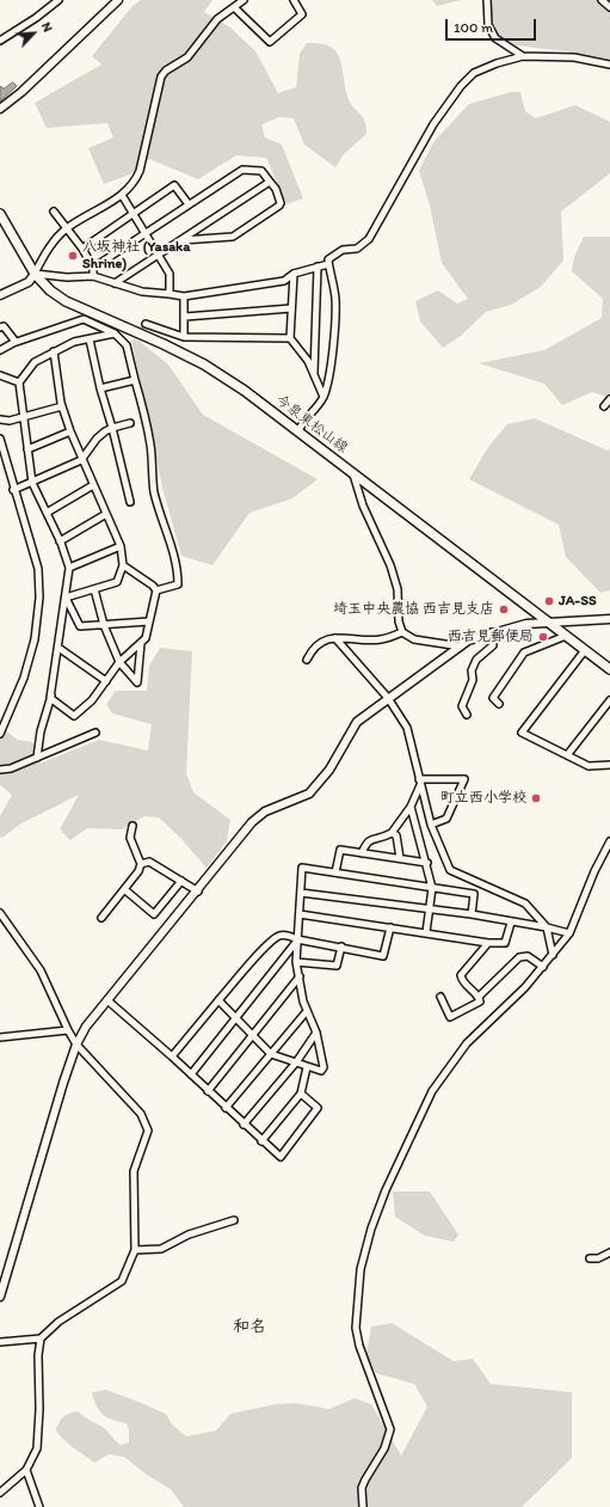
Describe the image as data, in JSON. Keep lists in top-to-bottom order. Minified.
{"streets":{"main road":["今泉東松山線"]},"districts":["和名"],"places":["八坂神社 (Yasaka Shrine)","JA-SS","埼玉中央農協 西吉見支店","西吉見郵便局","町立西小学校"],"scale_bar":"100 m","north":"top right"}
